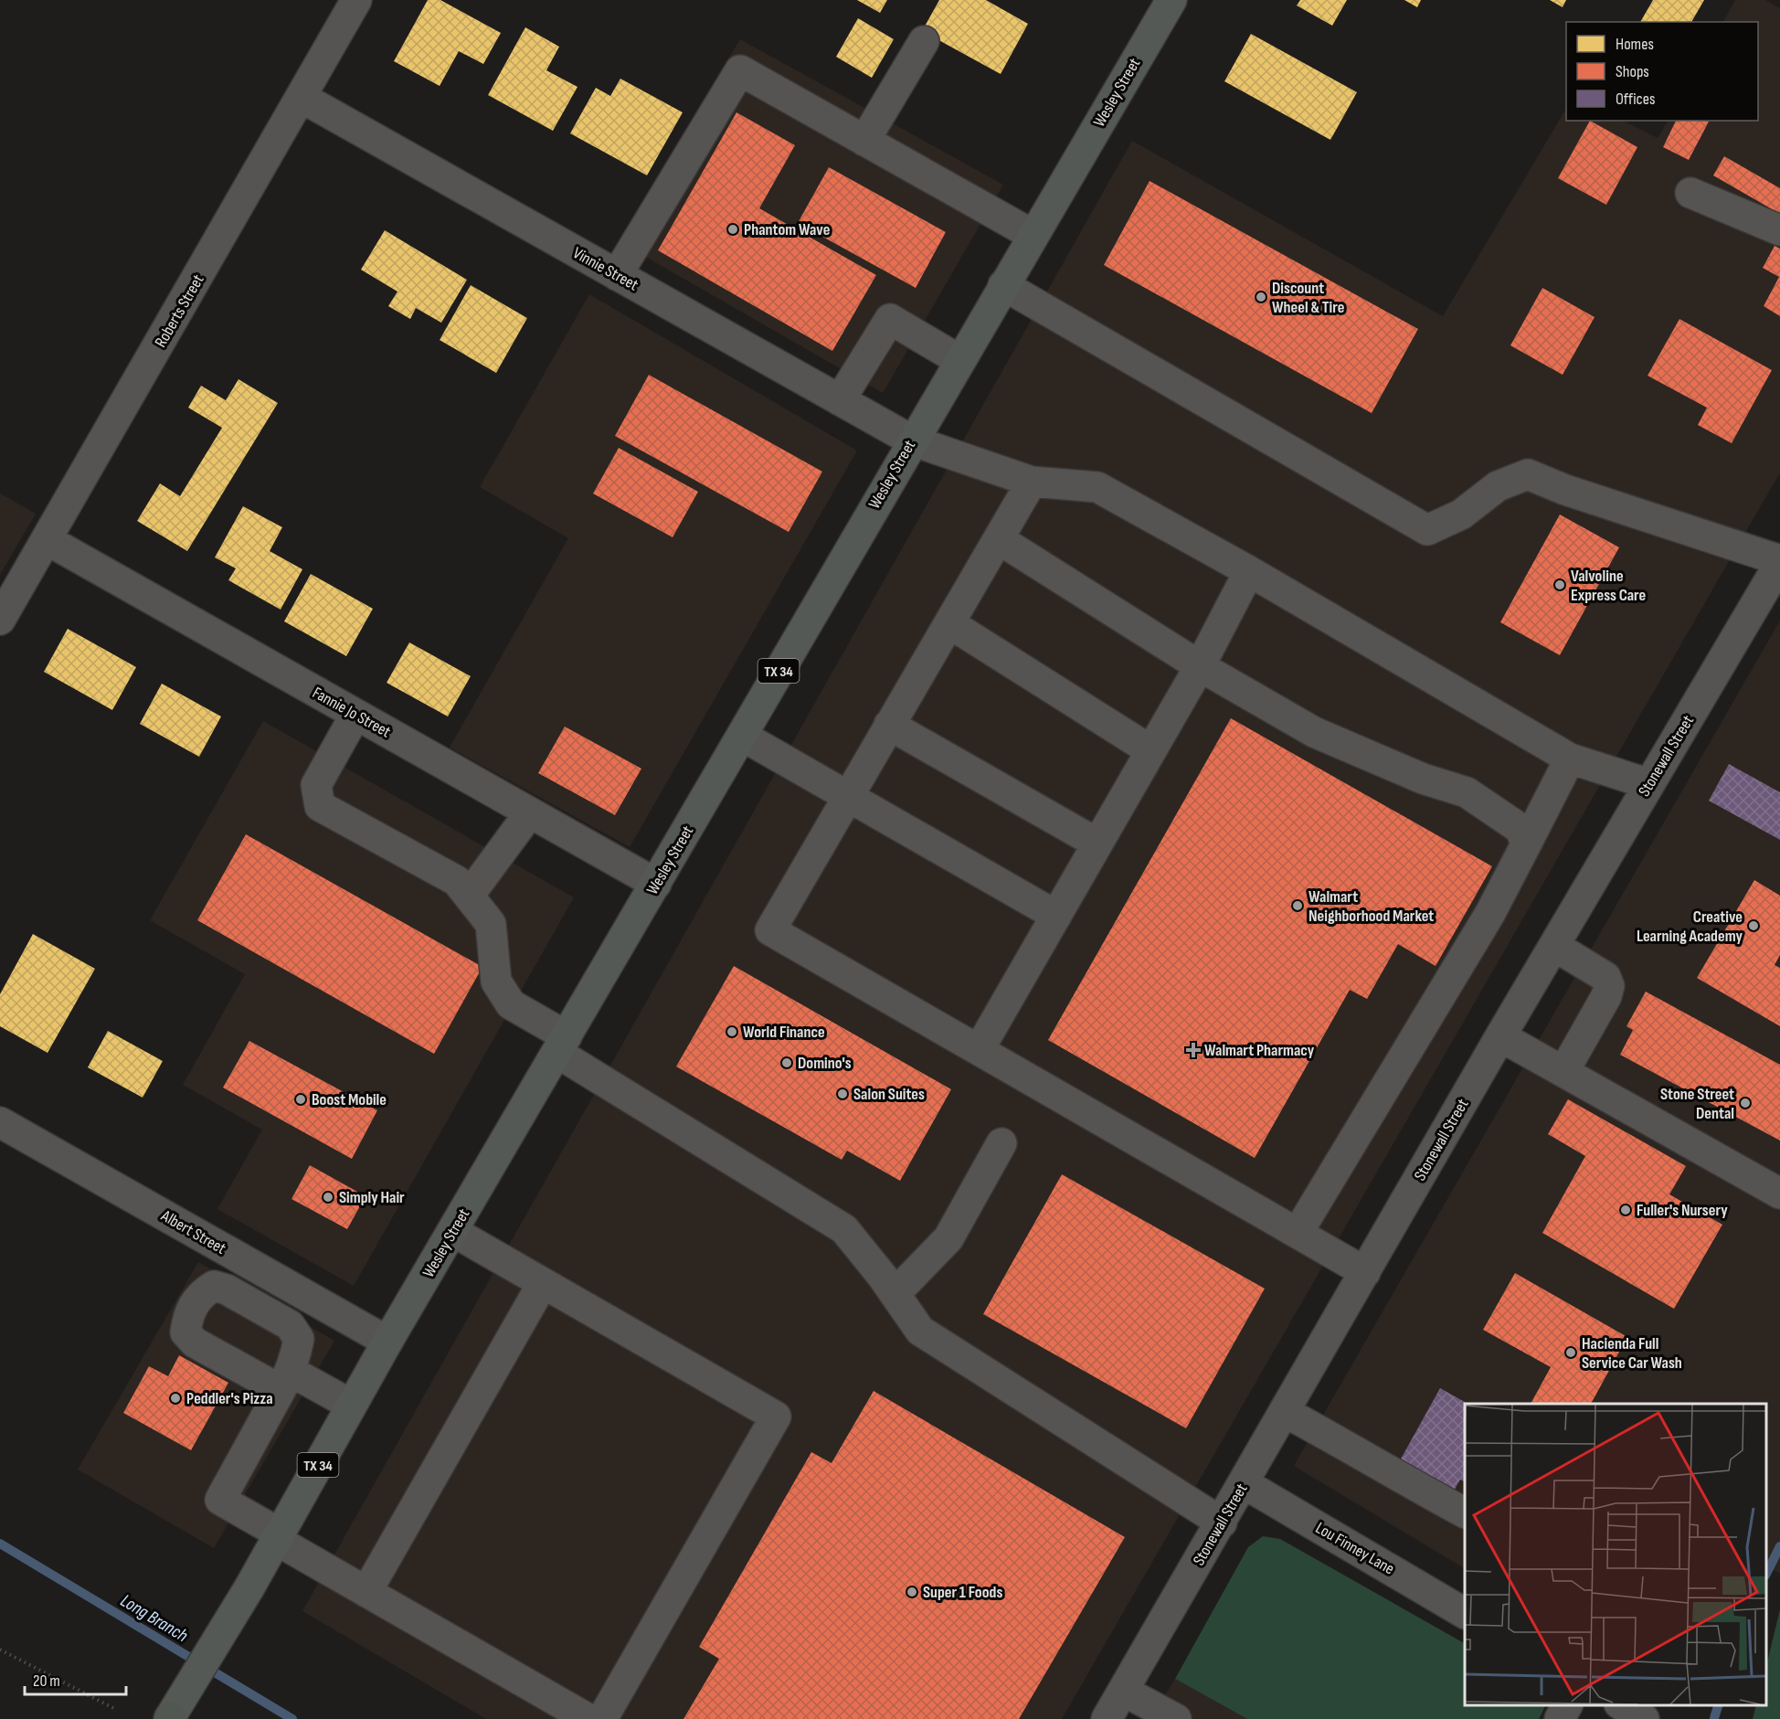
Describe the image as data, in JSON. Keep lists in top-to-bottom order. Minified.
{"streets":{"main road":["Wesley Street","TX 34"],"street":["Vinnie Street","Roberts Street","Fannie Jo Street","Stonewall Street","Albert Street","Lou Finney Lane"]},"crossings":[["Wesley Street","Vinnie Street"],["Wesley Street","Fannie Jo Street"],["Wesley Street","Albert Street"],["Vinnie Street","Roberts Street"],["Vinnie Street","Stonewall Street"],["Roberts Street","Fannie Jo Street"],["Stonewall Street","Lou Finney Lane"]],"water":["Long Branch"],"places":{"other":["Phantom Wave","Discount Wheel & Tire","Valvoline Express Care","Walmart Neighborhood Market","Creative Learning Academy","World Finance","Domino's","Salon Suites","Boost Mobile","Stone Street Dental","Simply Hair","Fuller's Nursery","Hacienda Full Service Car Wash","Peddler's Pizza","Super 1 Foods"],"health":["Walmart Pharmacy"]},"legend":["Homes","Shops","Offices"],"scale_bar":"20 m"}
